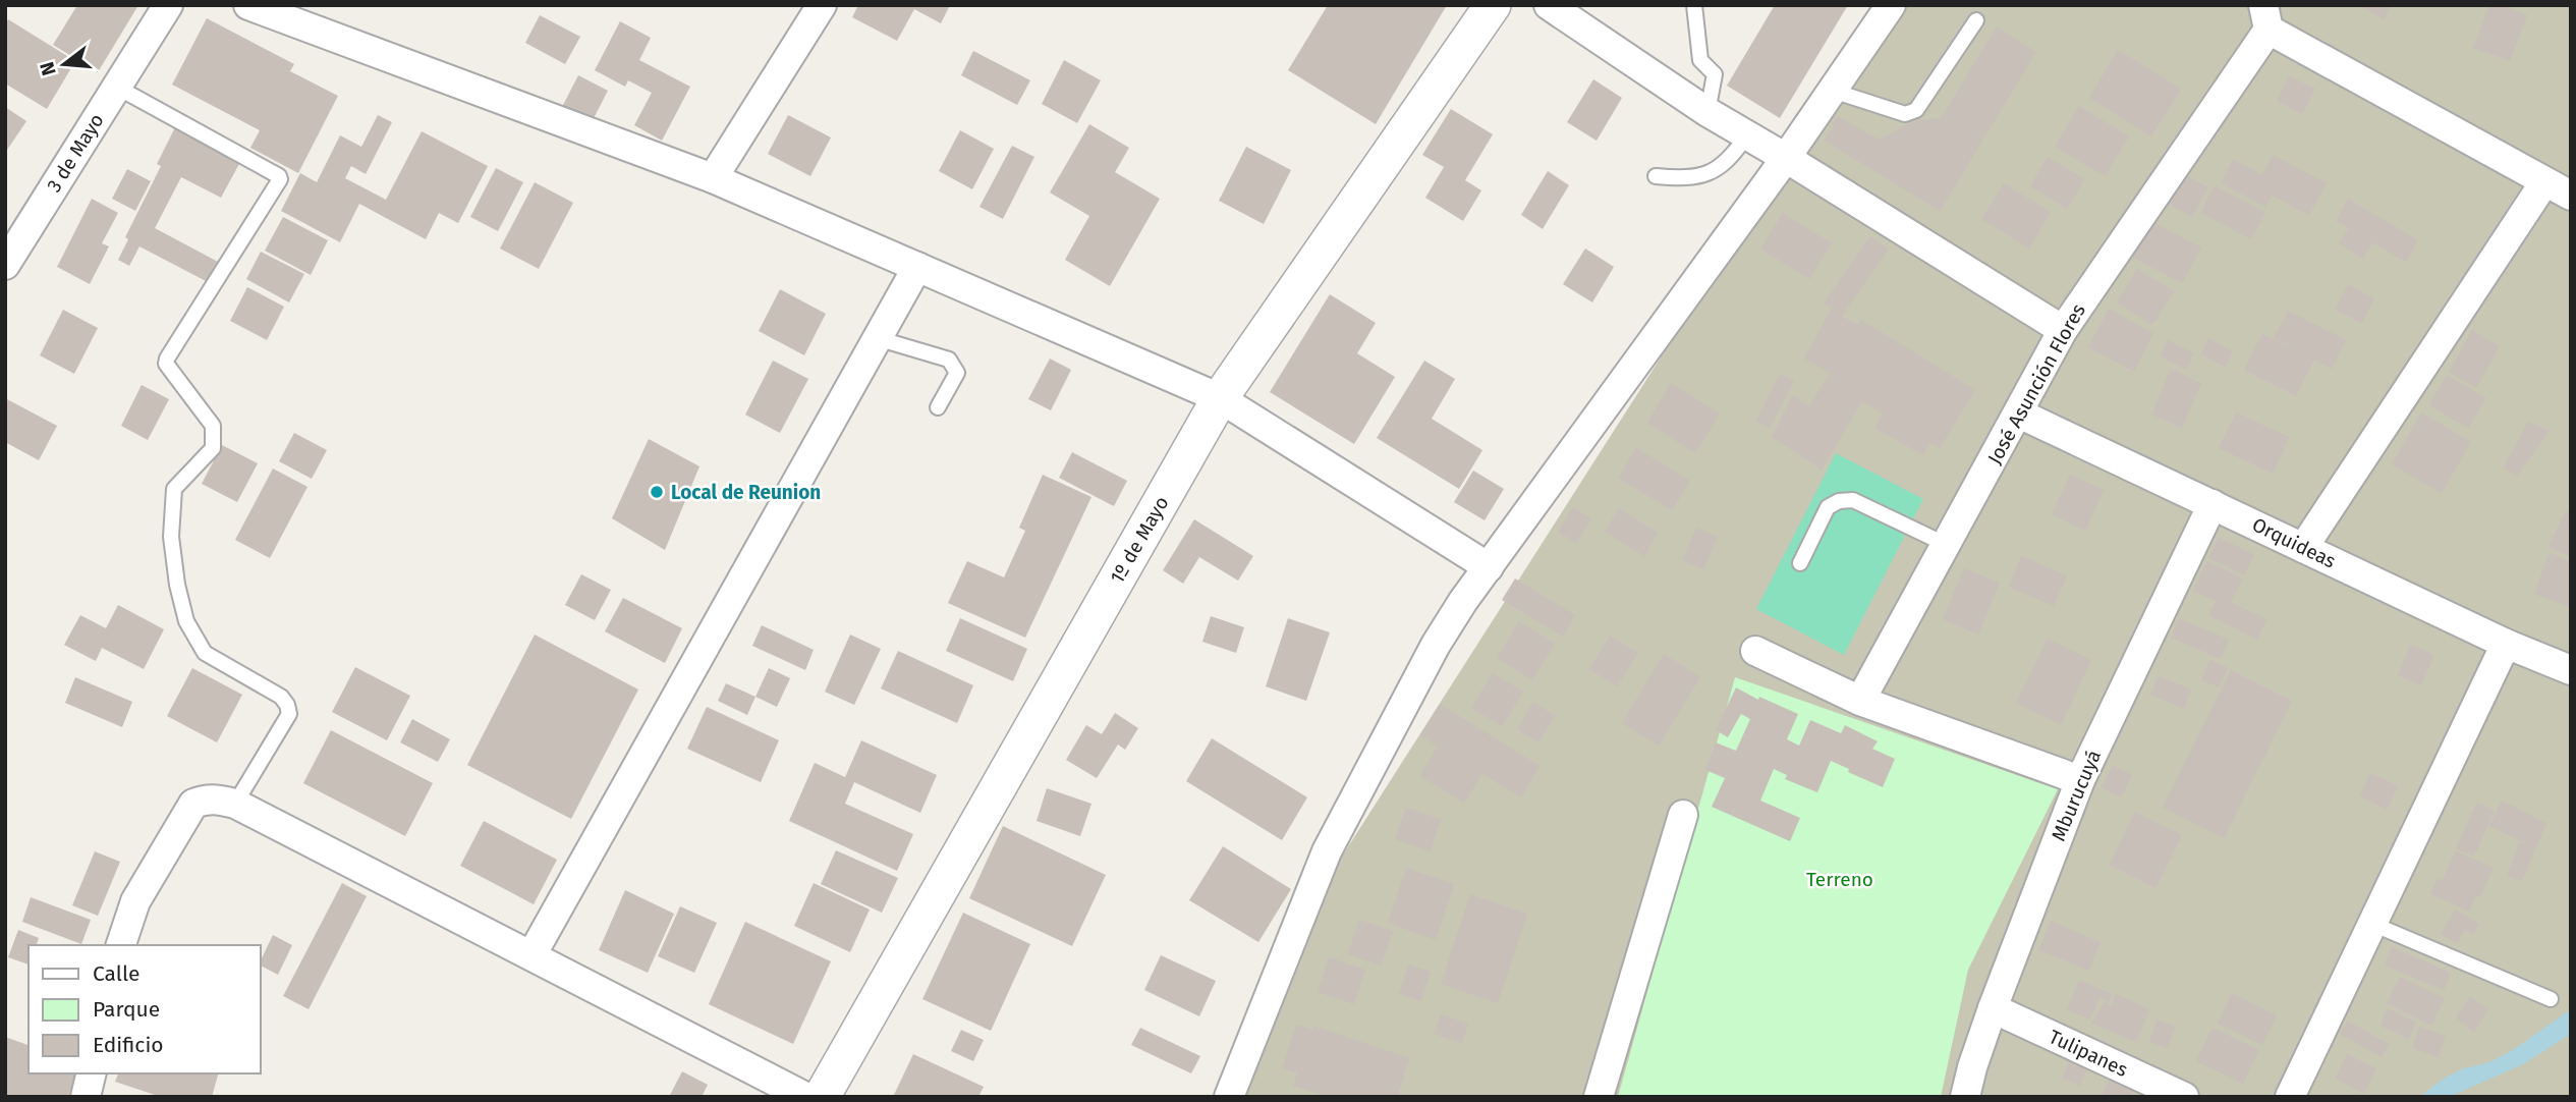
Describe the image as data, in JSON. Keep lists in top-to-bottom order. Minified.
{"streets":{"street":["3 de Mayo","José Asunción Flores","1º de Mayo","Orquideas","Mburucuyá","Tulipanes"]},"crossings":[["José Asunción Flores","Orquideas"],["Orquideas","Mburucuyá"],["Mburucuyá","Tulipanes"]],"parks":["Terreno"],"places":["Local de Reunion"],"legend":["Calle","Parque","Edificio"],"north":"left"}
